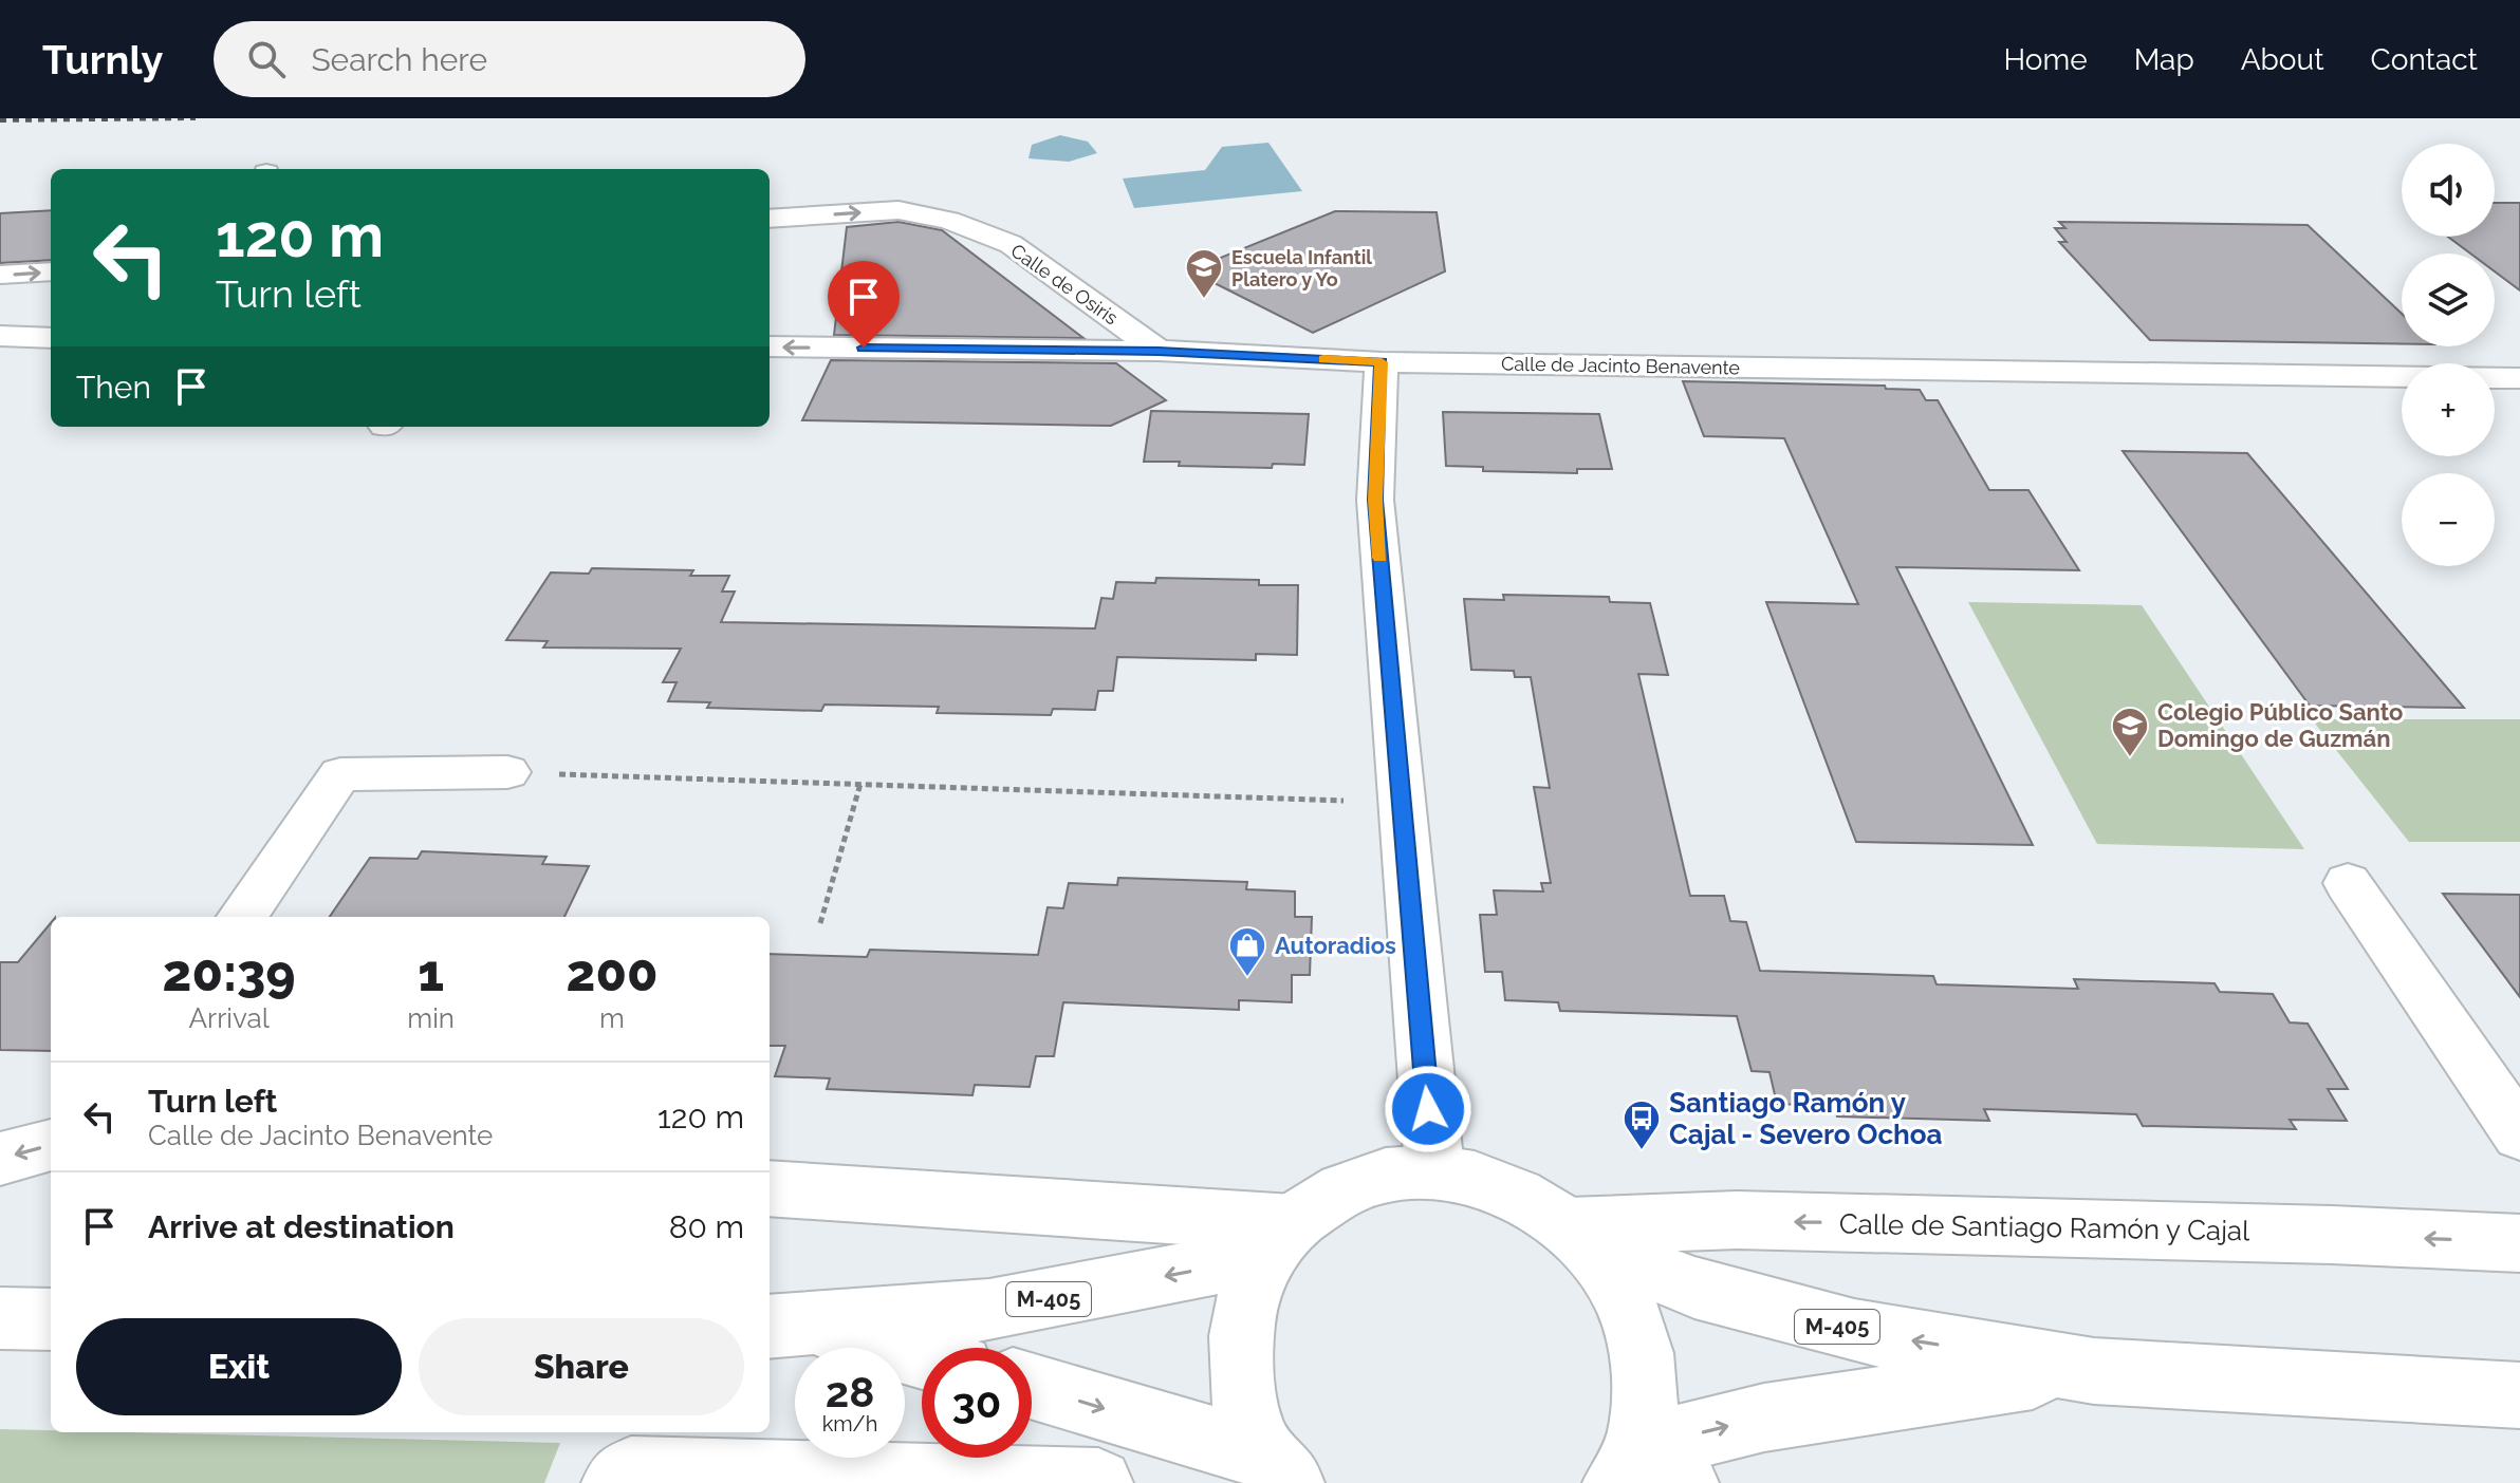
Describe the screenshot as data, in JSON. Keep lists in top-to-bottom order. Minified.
{"streets":{"street":["Calle de Osiris","Calle de Jacinto Benavente","Calle de Santiago Ramón y Cajal","M-405"]},"crossings":[["Calle de Osiris","Calle de Jacinto Benavente"],["Calle de Santiago Ramón y Cajal","M-405"]],"one_way":["Calle de Osiris"],"places":{"school or university":["Escuela Infantil Platero y Yo","Colegio Público Santo Domingo de Guzmán"],"shop":["Autoradios"],"bus stop":["Santiago Ramón y Cajal - Severo Ochoa"]},"page":{"header":"Turnly","search":"Search here","nav":["Home","Map","About","Contact"],"map_buttons":["+","−"],"turn":["120 m","Turn left"],"then":"Then","eta":["20:39","Arrival","1","min","200","m"],"list":[{"name":"Turn left","note":"Calle de Jacinto Benavente","value":"120 m"},{"name":"Arrive at destination","value":"80 m"}],"buttons":["Exit","Share"],"speed":"28 km/h","limit":"30"}}
